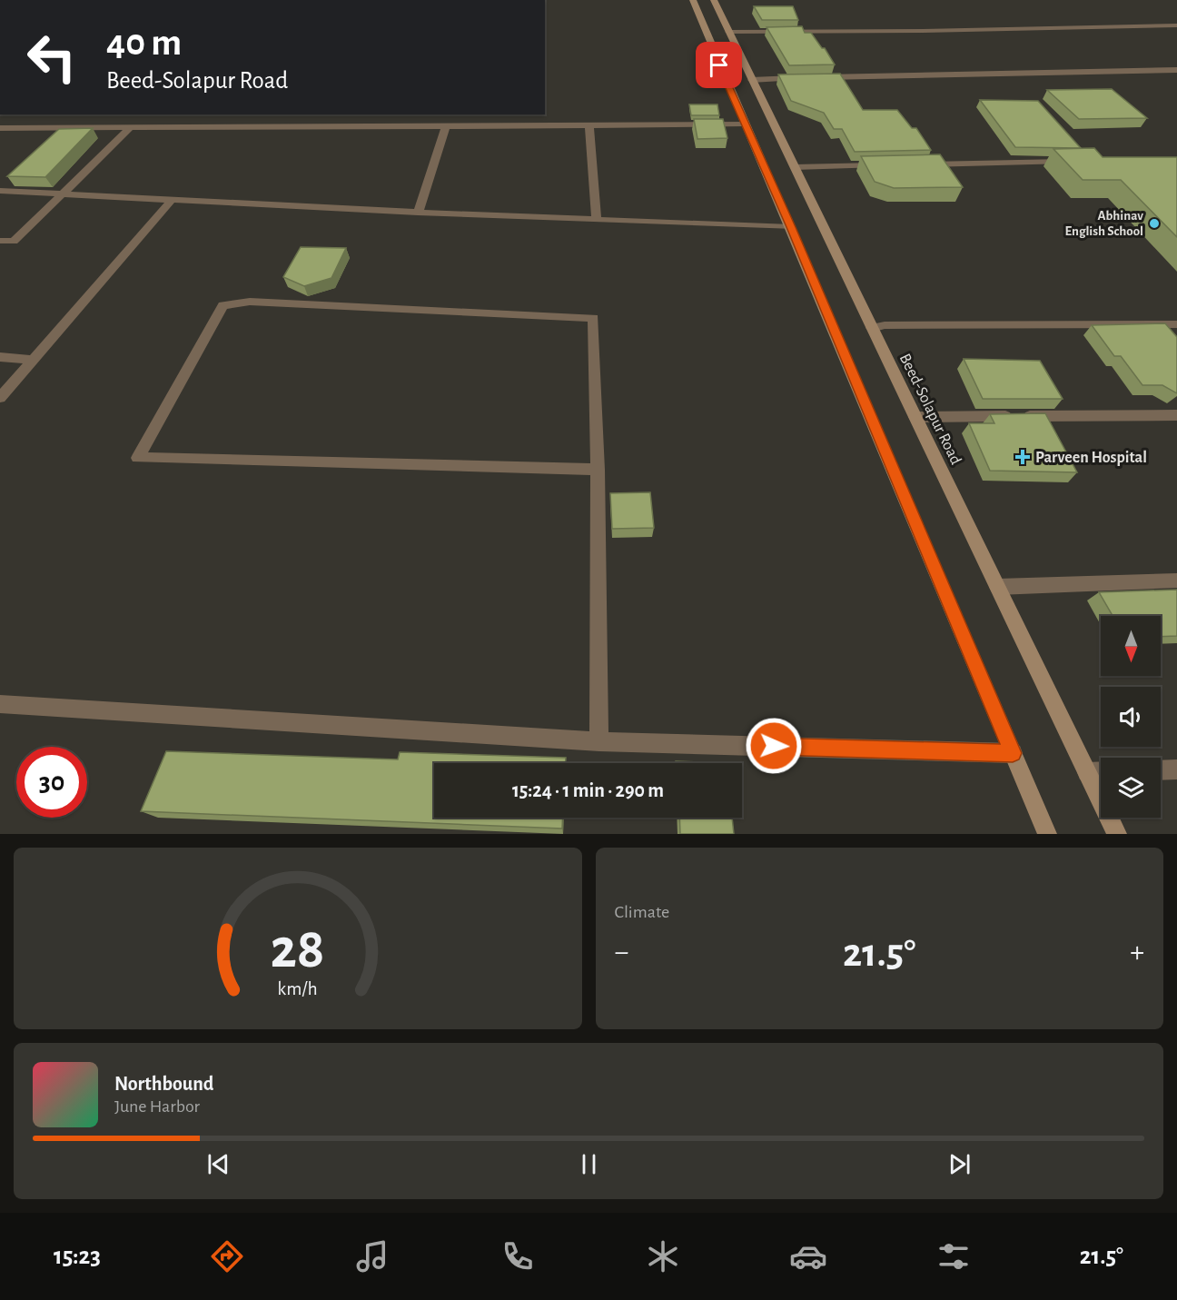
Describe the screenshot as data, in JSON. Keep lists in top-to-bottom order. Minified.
{"streets":{"main road":["Beed-Solapur Road"]},"places":{"other":["Abhinav English School"],"health":["Parveen Hospital"]},"north":"bottom","page":{"turn":["40 m","Beed-Solapur Road"],"limit":"30","trip":"15:24 · 1 min · 290 m","tile":"Climate","heat":["−","21.5°","+"],"song":["Northbound","June Harbor"],"tabs":["15:23","21.5°"],"gauge":["28","km/h"]}}
